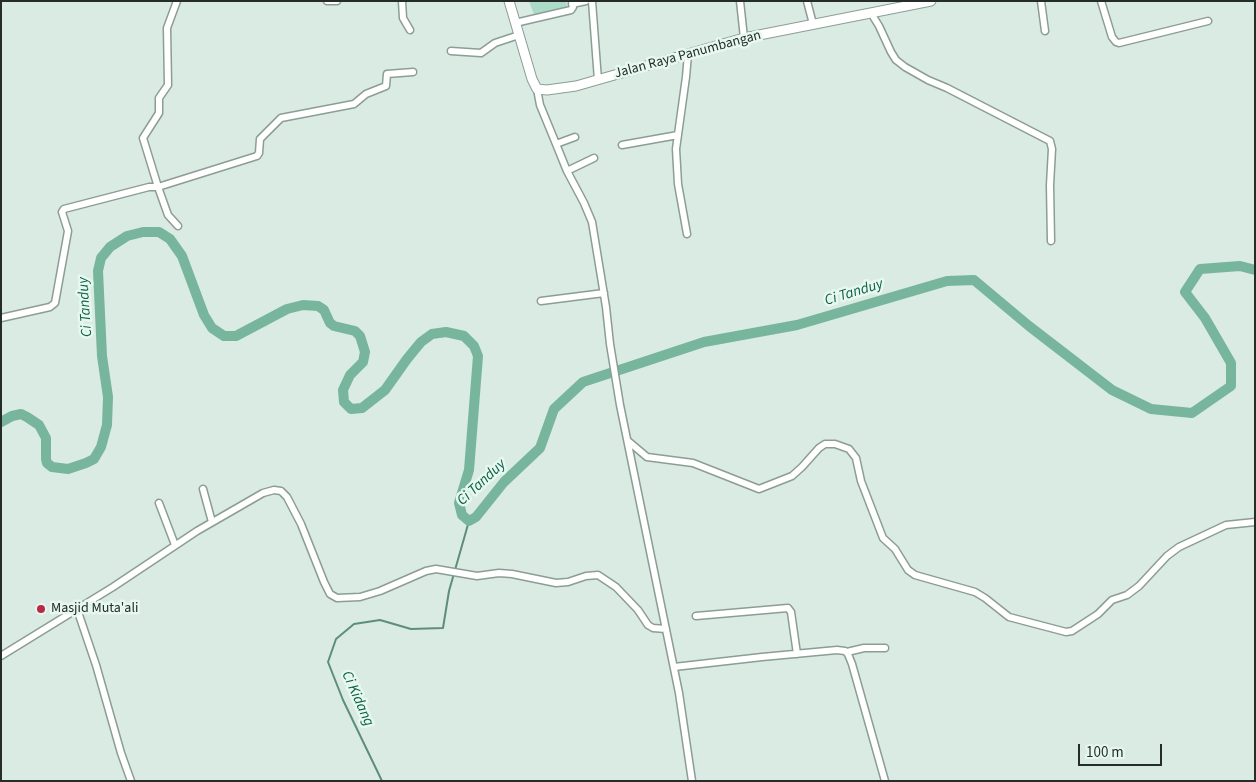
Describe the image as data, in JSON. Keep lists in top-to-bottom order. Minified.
{"streets":{"main road":["Jalan Raya Panumbangan"]},"water":["Ci Tanduy","Ci Kidang"],"places":["Masjid Muta'ali"],"scale_bar":"100 m"}
